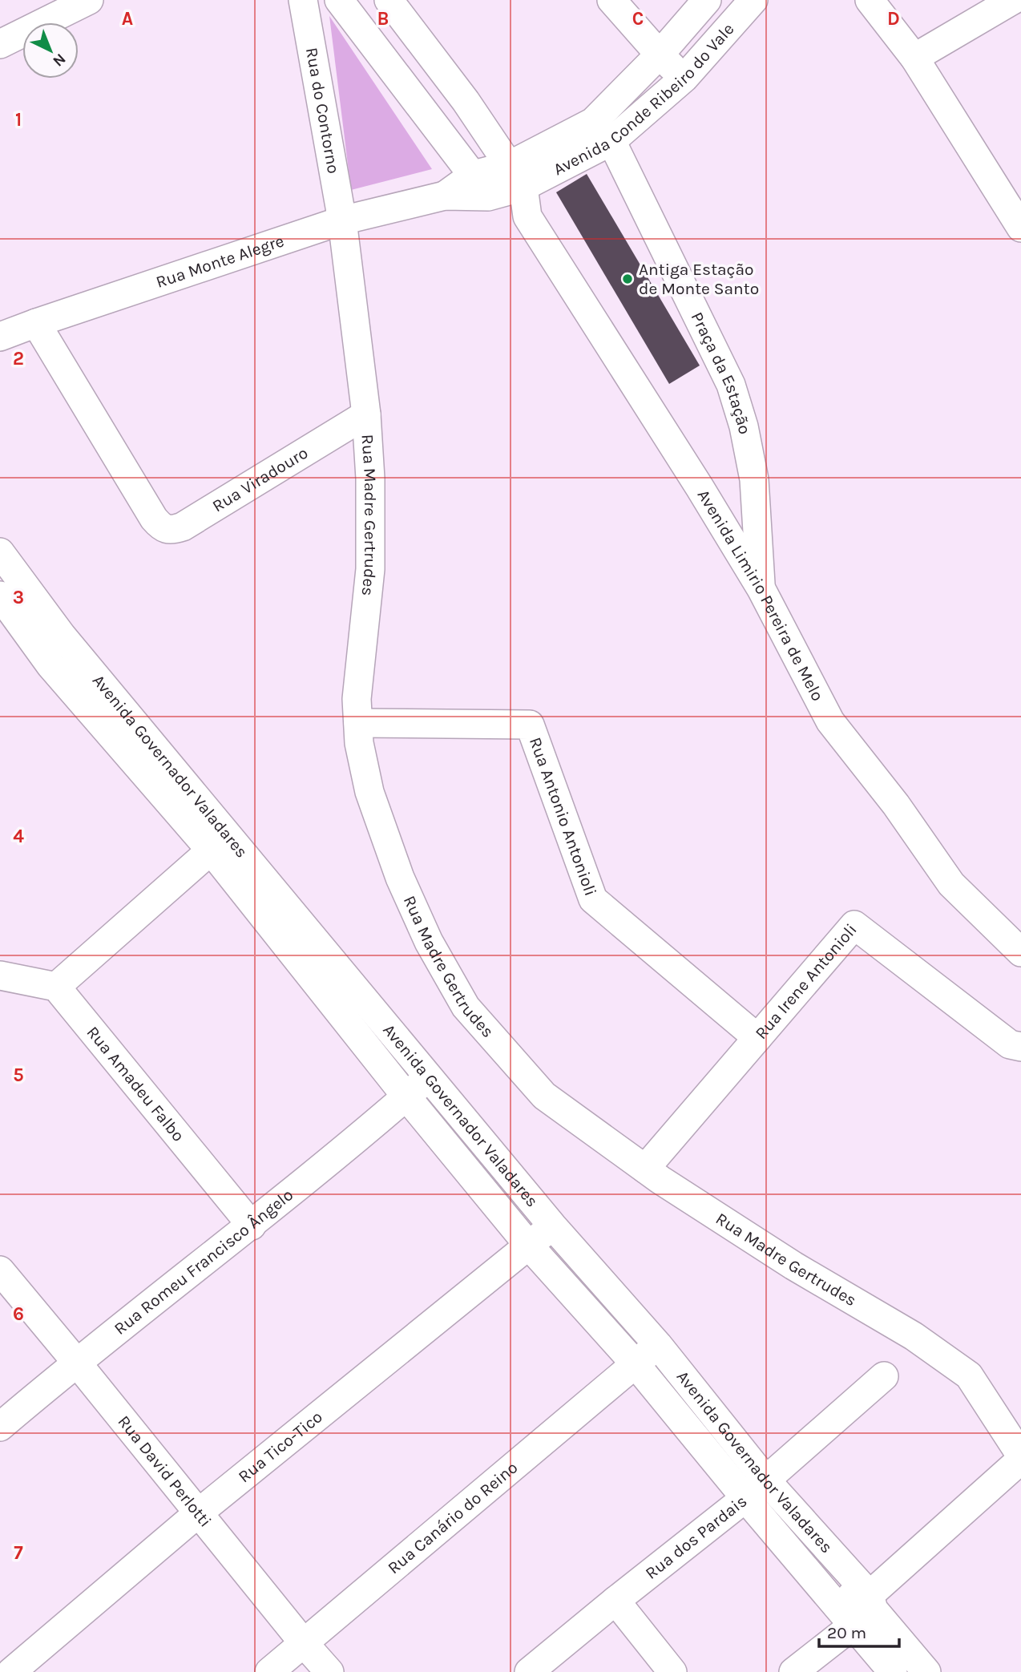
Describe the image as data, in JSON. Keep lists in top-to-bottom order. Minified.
{"streets":{"street":["Avenida Conde Ribeiro do Vale","Rua do Contorno","Rua Monte Alegre","Praça da Estação","Rua Viradouro","Rua Madre Gertrudes","Avenida Limirio Pereira de Melo","Avenida Governador Valadares","Rua Antonio Antonioli","Rua Irene Antonioli","Rua Amadeu Falbo","Rua Romeu Francisco Ângelo","Rua Tico-Tico","Rua David Perlotti","Rua Canário do Reino","Rua dos Pardais"]},"crossings":[["Avenida Conde Ribeiro do Vale","Rua Monte Alegre"],["Avenida Conde Ribeiro do Vale","Praça da Estação"],["Avenida Conde Ribeiro do Vale","Avenida Limirio Pereira de Melo"],["Rua do Contorno","Rua Monte Alegre"],["Rua do Contorno","Rua Madre Gertrudes"],["Rua Monte Alegre","Rua Viradouro"],["Rua Monte Alegre","Rua Madre Gertrudes"],["Rua Monte Alegre","Avenida Limirio Pereira de Melo"],["Praça da Estação","Avenida Limirio Pereira de Melo"],["Rua Viradouro","Rua Madre Gertrudes"],["Rua Madre Gertrudes","Rua Antonio Antonioli"],["Rua Madre Gertrudes","Rua Irene Antonioli"],["Avenida Governador Valadares","Rua Romeu Francisco Ângelo"],["Avenida Governador Valadares","Rua Tico-Tico"],["Avenida Governador Valadares","Rua Canário do Reino"],["Avenida Governador Valadares","Rua dos Pardais"],["Rua Antonio Antonioli","Rua Irene Antonioli"],["Rua Amadeu Falbo","Rua Romeu Francisco Ângelo"],["Rua Romeu Francisco Ângelo","Rua David Perlotti"],["Rua Tico-Tico","Rua David Perlotti"],["Rua David Perlotti","Rua Canário do Reino"]],"places":["Antiga Estação de Monte Santo"],"scale_bar":"20 m","north":"bottom right","grid":{"columns":["A","B","C","D"],"rows":["1","2","3","4","5","6","7"]}}
